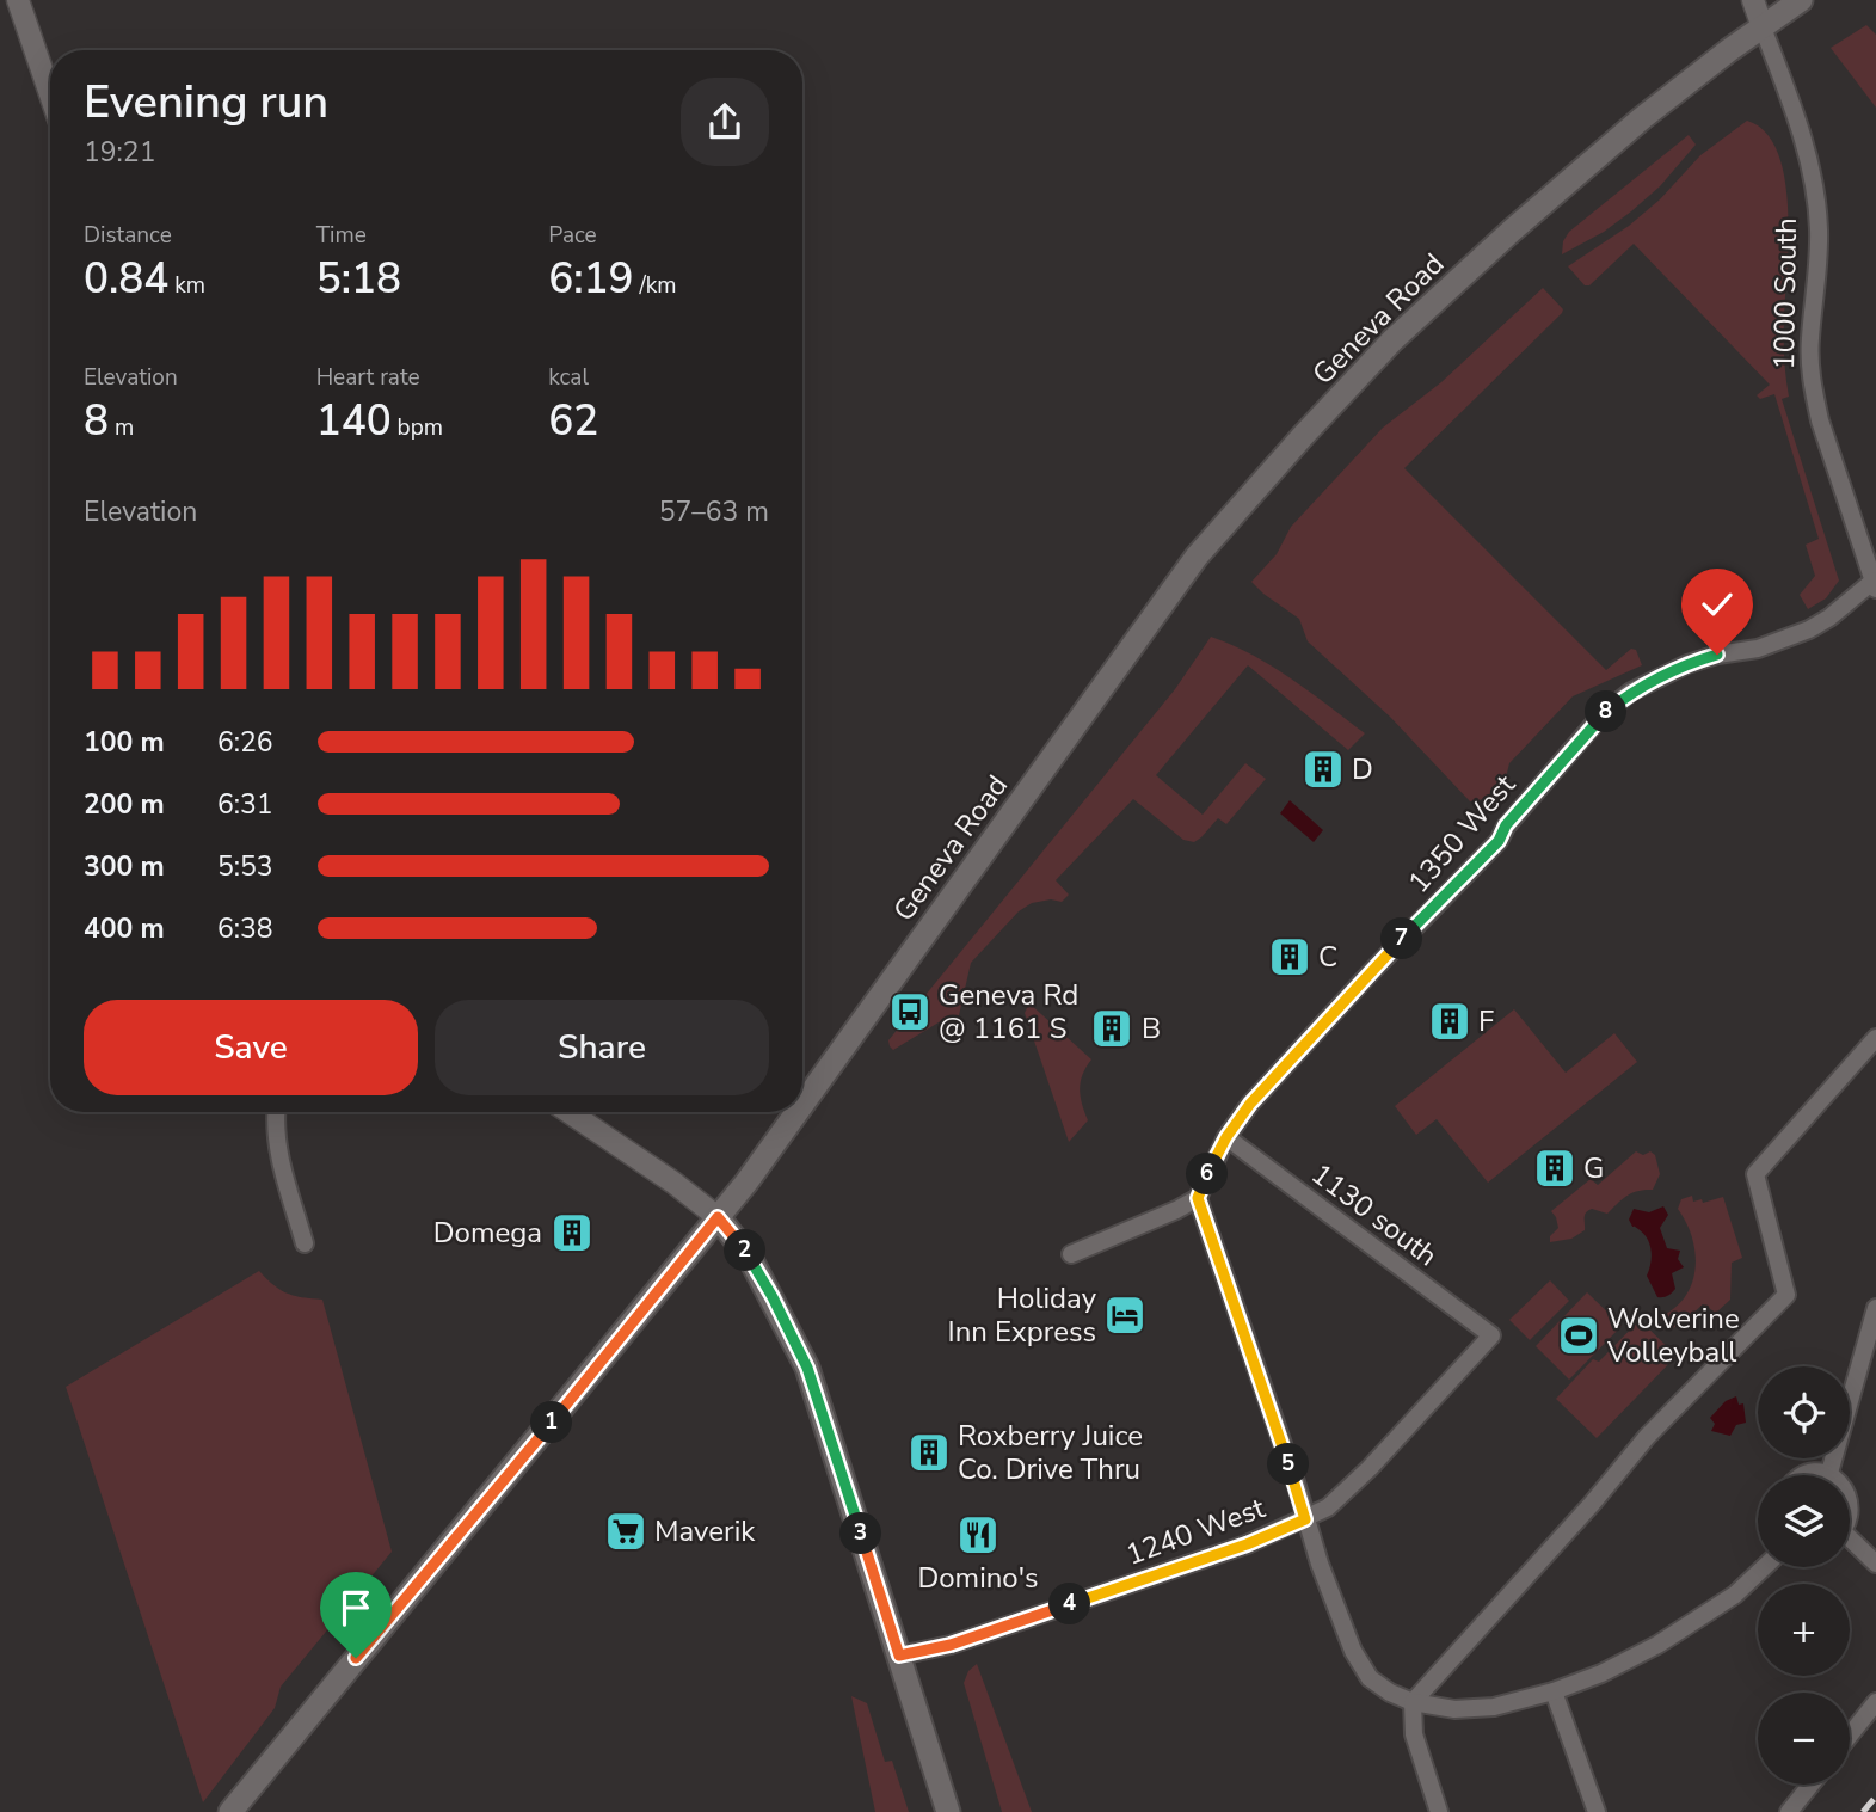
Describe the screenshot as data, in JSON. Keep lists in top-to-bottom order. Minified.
{"streets":{"main road":["Geneva Road"],"street":["1000 South","1350 West","1130 south","1240 West"]},"crossings":[["1000 South","Geneva Road"],["1000 South","1350 West"],["1350 West","1130 south"],["1130 south","1240 West"]],"places":{"building":["D","C","F","B","G","Domega","Roxberry Juice Co. Drive Thru"],"bus stop":["Geneva Rd @ 1161 S"],"hotel":["Holiday Inn Express"],"sports":["Wolverine Volleyball"],"supermarket":["Maverik"],"restaurant":["Domino's"]},"page":{"heading":["Evening run","19:21"],"stats":[["Distance","0.84 km"],["Time","5:18"],["Pace","6:19 /km"],["Elevation","8 m"],["Heart rate","140 bpm"],["kcal","62"]],"chart":["Elevation","57–63 m"],"pins":["8","7","6","2","1","5","3","4"],"list":[{"name":"100 m","note":"6:26"},{"name":"200 m","note":"6:31"},{"name":"300 m","note":"5:53"},{"name":"400 m","note":"6:38"}],"buttons":["Save","Share"],"map_buttons":["+","−"]}}
